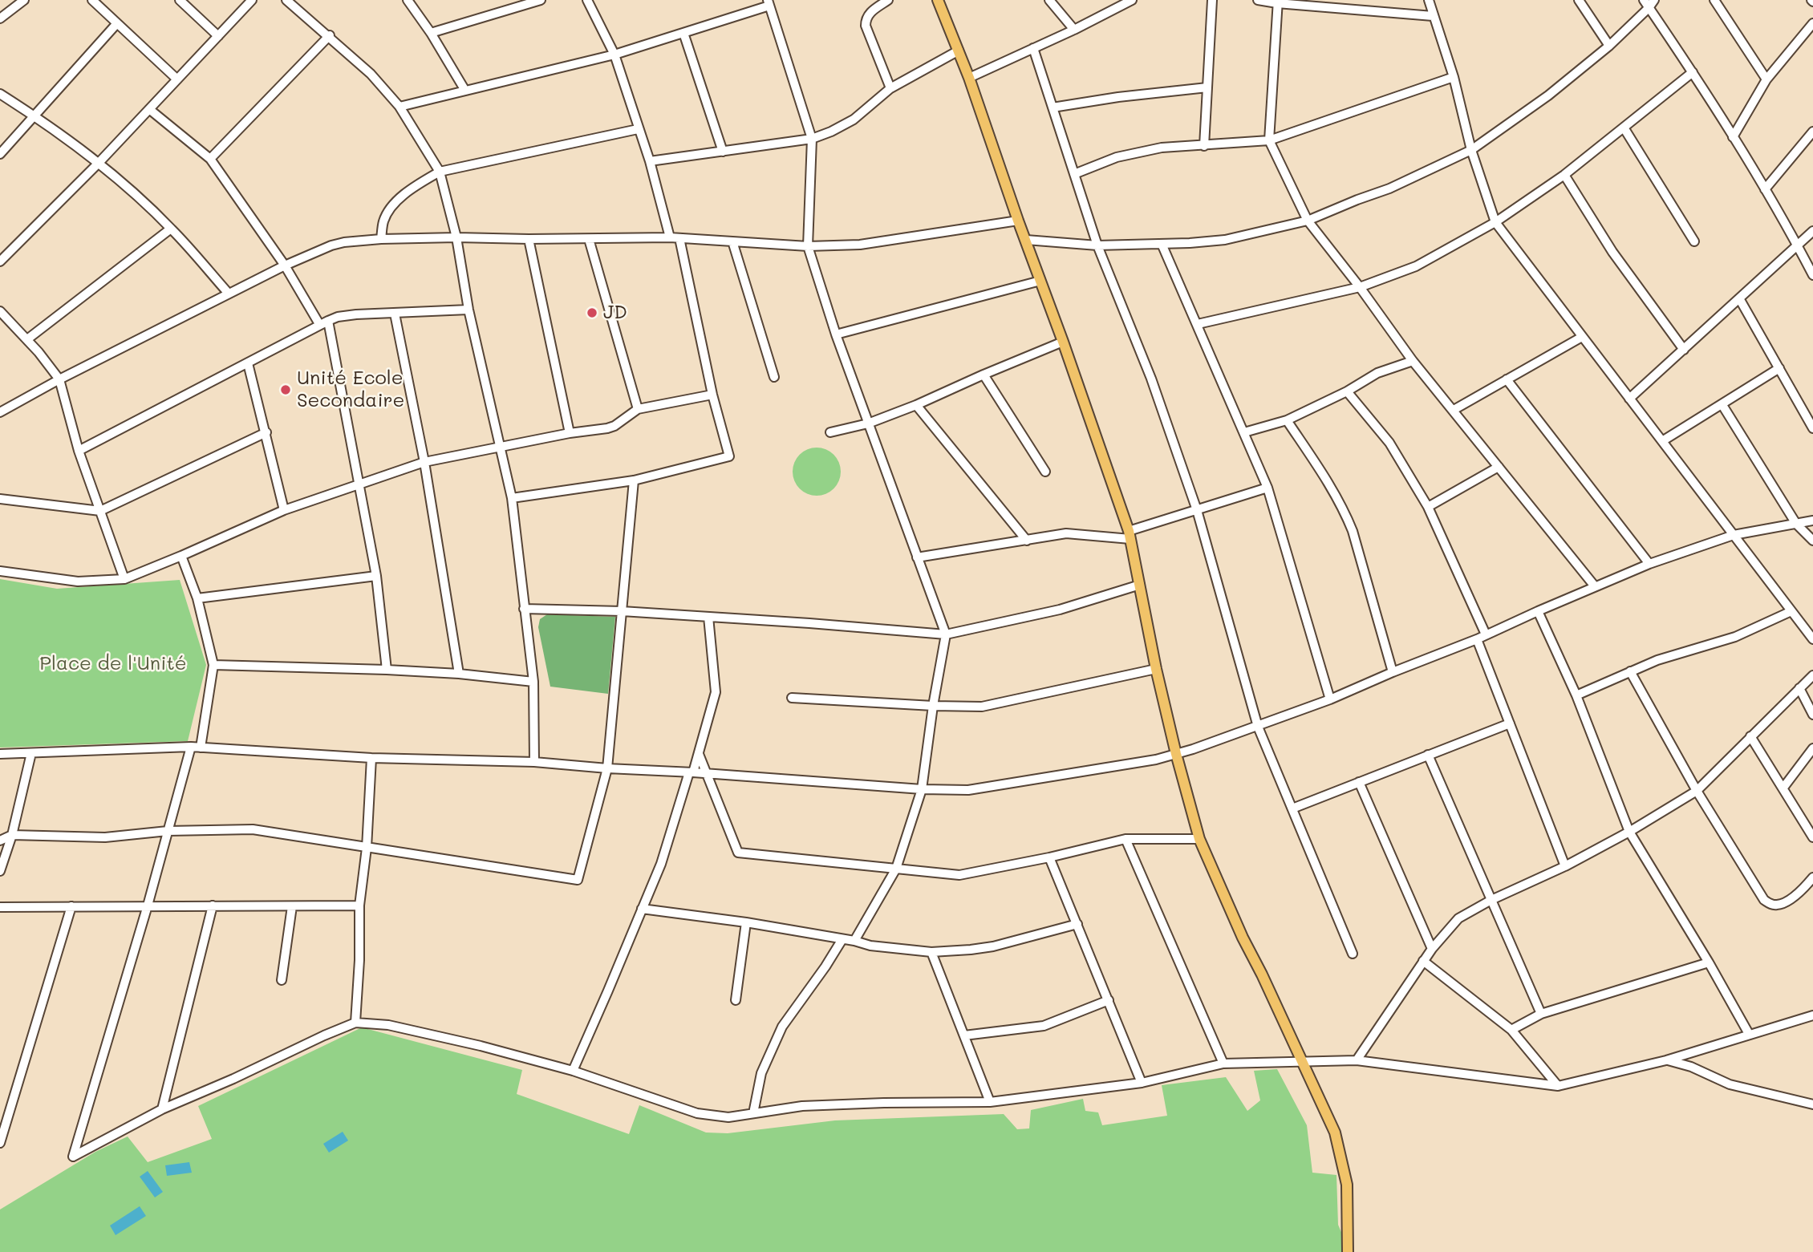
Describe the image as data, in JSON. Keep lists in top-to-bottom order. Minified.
{"parks":["Place de l'Unité"],"places":["JD","Unité Ecole Secondaire"]}
